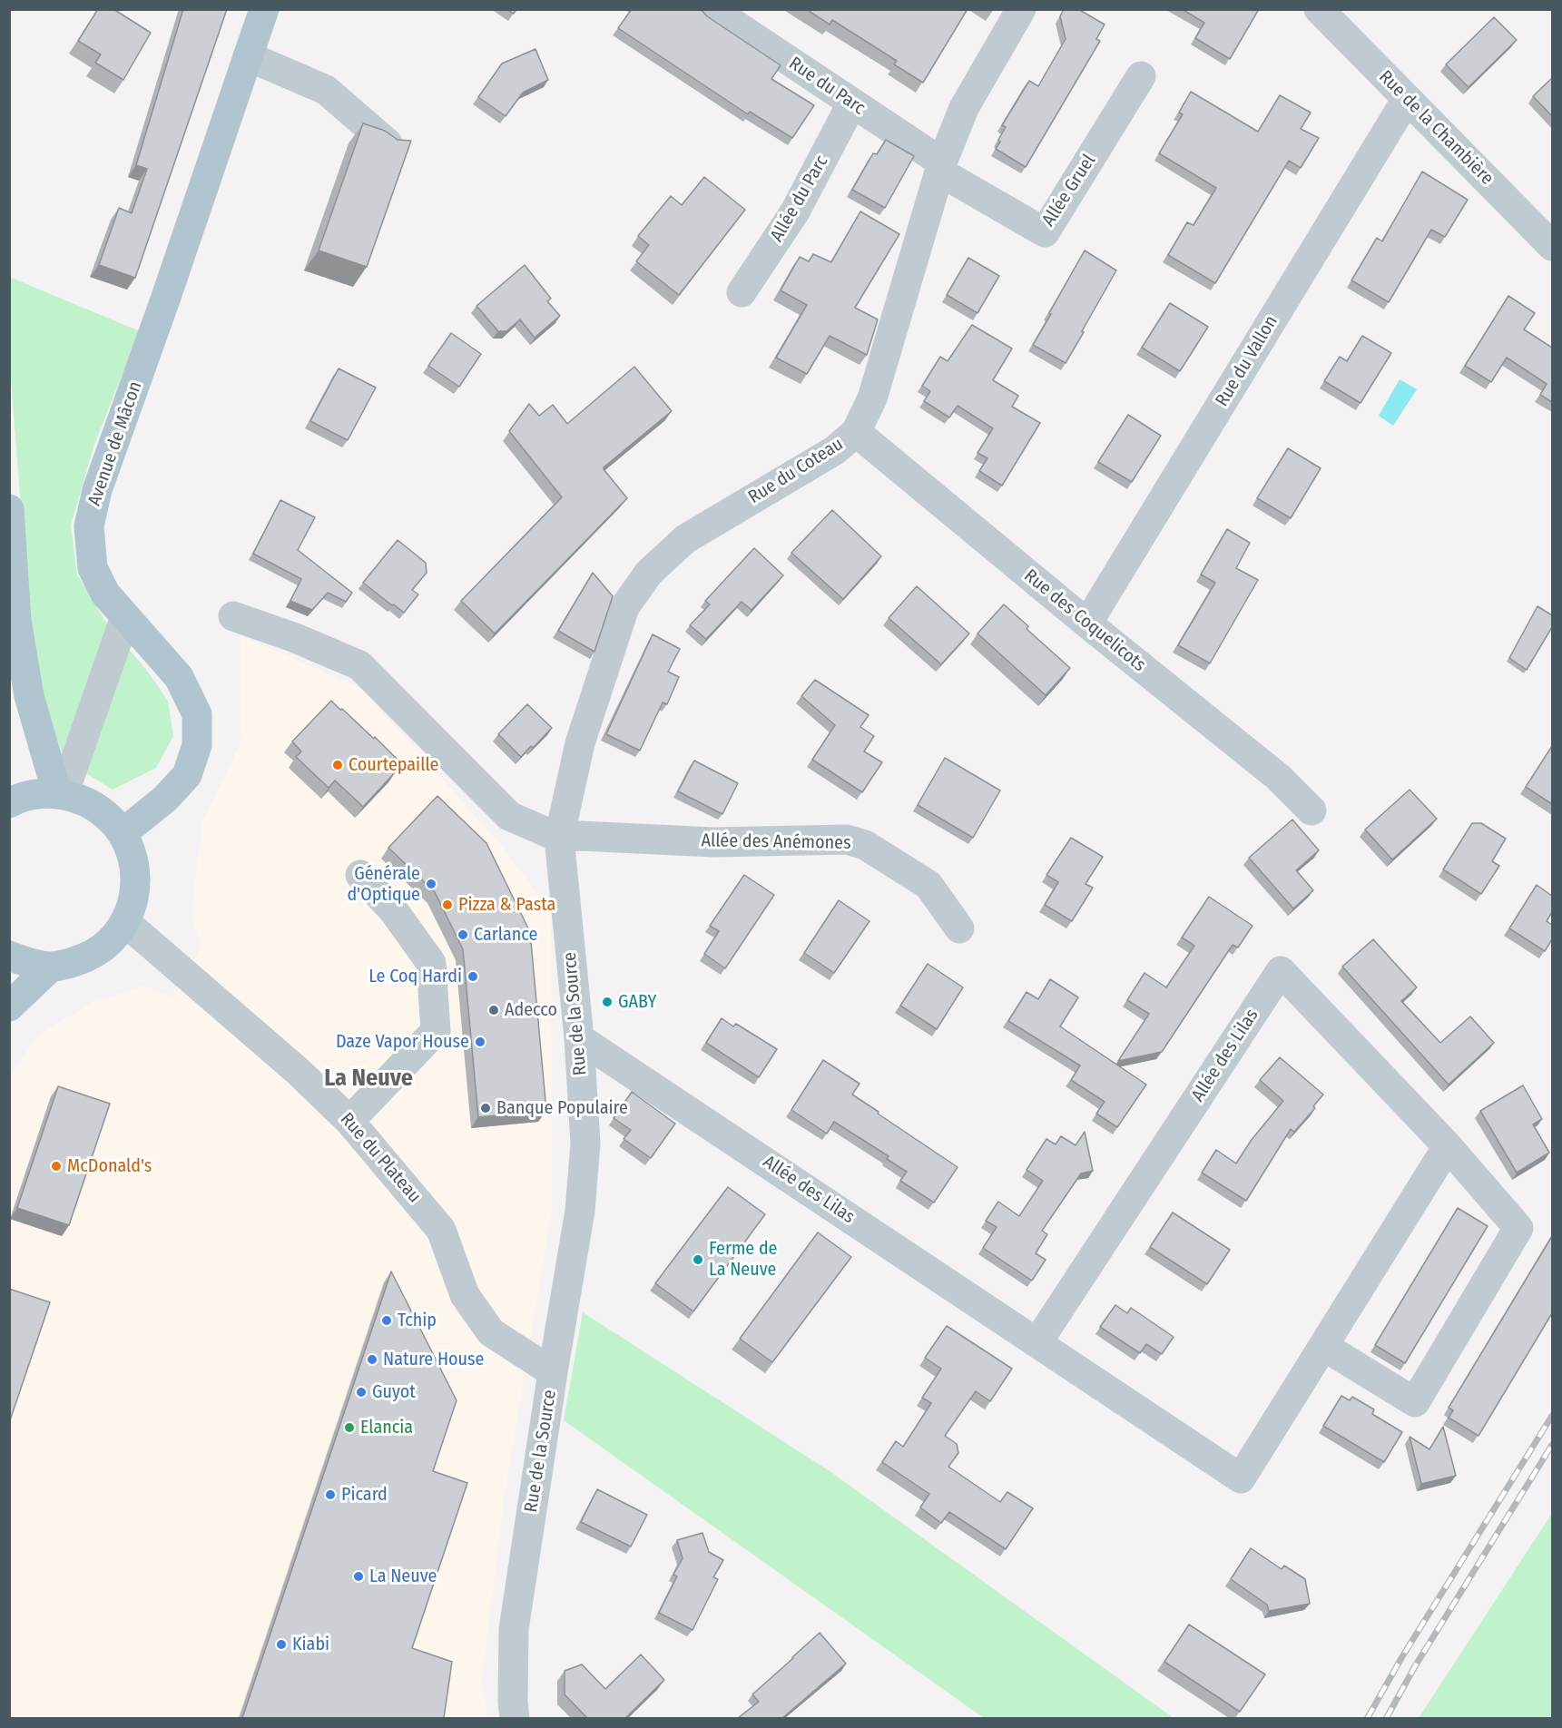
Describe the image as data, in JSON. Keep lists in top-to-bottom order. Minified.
{"streets":{"main road":["Avenue de Mâcon"],"street":["Rue du Parc","Rue de la Chambière","Allée Gruel","Allée du Parc","Rue du Vallon","Rue du Coteau","Rue des Coquelicots","Allée des Anémones","Rue de la Source","Allée des Lilas","Rue du Plateau"]},"crossings":[["Rue du Parc","Allée Gruel"],["Rue du Parc","Allée du Parc"],["Rue du Parc","Rue du Coteau"],["Rue de la Chambière","Rue du Vallon"],["Allée Gruel","Rue du Coteau"],["Rue du Vallon","Rue des Coquelicots"],["Rue du Coteau","Rue des Coquelicots"],["Rue du Coteau","Allée des Anémones"],["Rue du Coteau","Rue de la Source"],["Allée des Anémones","Rue de la Source"],["Rue de la Source","Allée des Lilas"],["Rue de la Source","Rue du Plateau"]],"districts":["La Neuve"],"places":["Courtepaille","Générale d'Optique","Pizza & Pasta","Carlance","Le Coq Hardi","GABY","Adecco","Daze Vapor House","Banque Populaire","McDonald's","Ferme de La Neuve","Tchip","Nature House","Guyot","Elancia","Picard","La Neuve","Kiabi"]}
